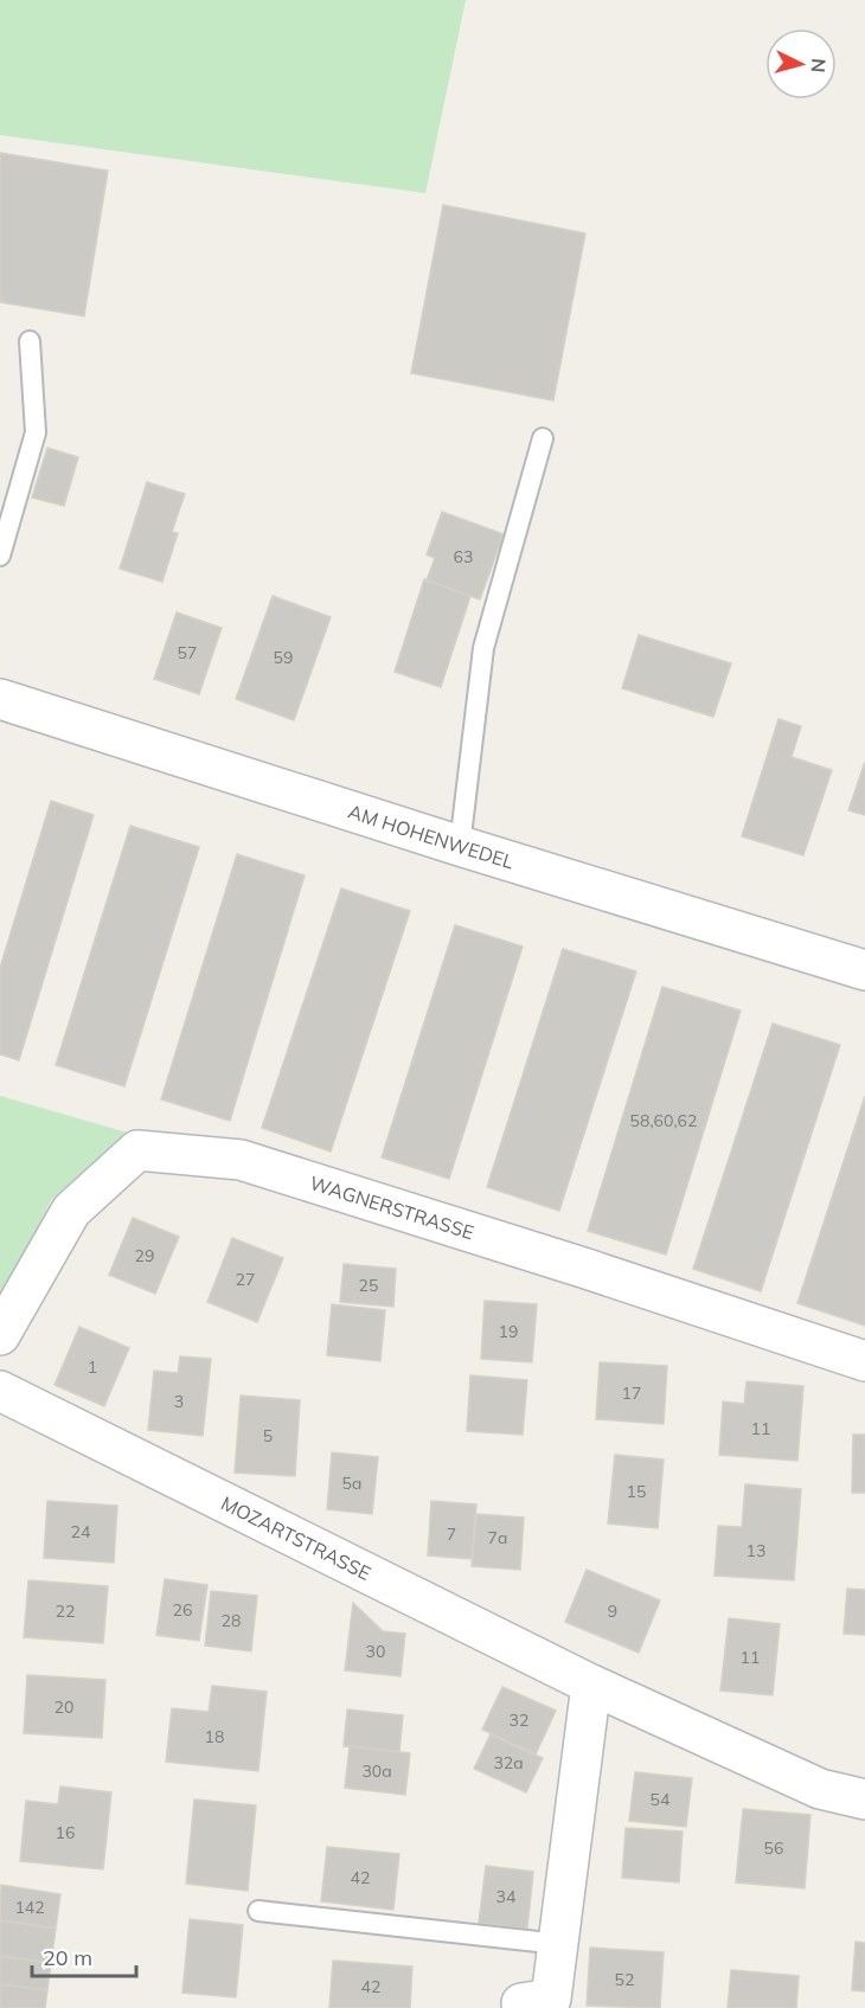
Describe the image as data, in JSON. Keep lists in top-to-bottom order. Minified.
{"streets":{"street":["AM HOHENWEDEL","WAGNERSTRASSE","MOZARTSTRASSE"]},"house_numbers":["63","57","59","58,60,62","29","27","25","19","1","17","3","11","5","5a","15","24","7","7a","13","26","22","9","28","30","11","20","32","18","32a","30a","54","16","56","42","34","142","52","42"],"scale_bar":"20 m","north":"right"}
